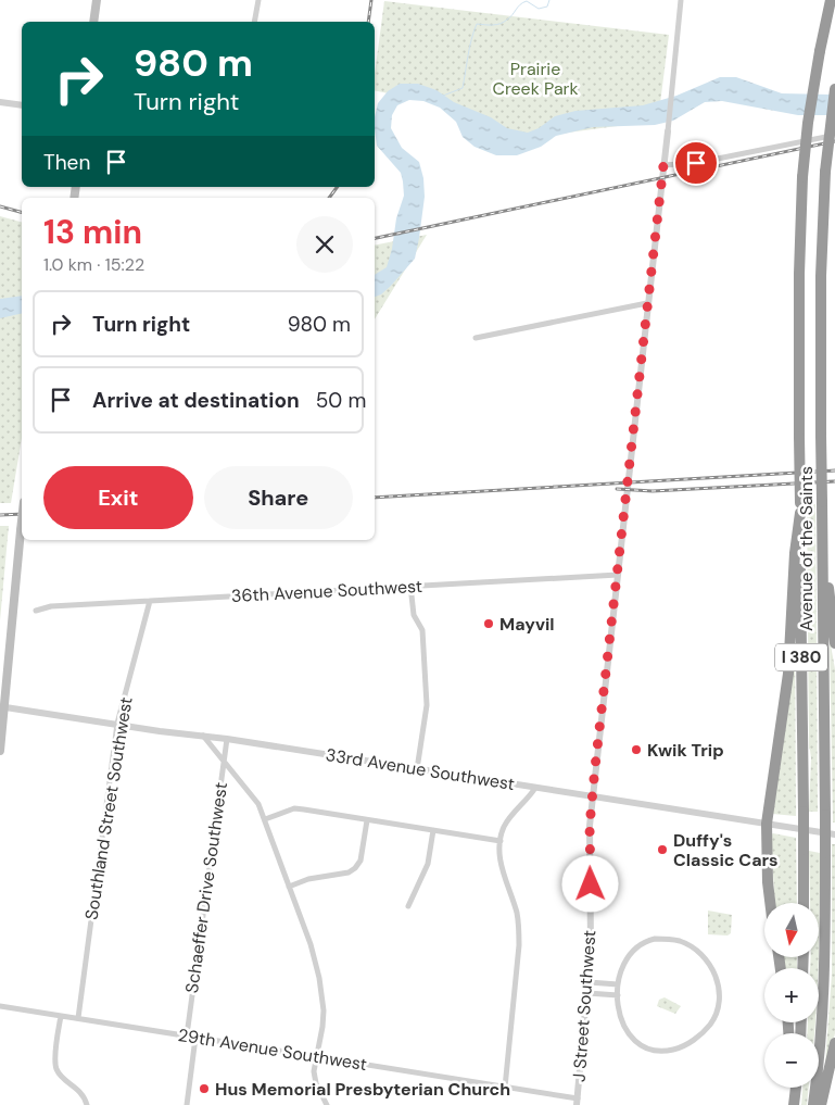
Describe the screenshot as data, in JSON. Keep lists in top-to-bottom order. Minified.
{"streets":{"highway":["Avenue of the Saints","I 380"],"street":["36th Avenue Southwest","33rd Avenue Southwest","Southland Street Southwest","Schaeffer Drive Southwest","J Street Southwest","29th Avenue Southwest"]},"crossings":[["36th Avenue Southwest","Southland Street Southwest"],["36th Avenue Southwest","J Street Southwest"],["33rd Avenue Southwest","Southland Street Southwest"],["33rd Avenue Southwest","Schaeffer Drive Southwest"],["33rd Avenue Southwest","J Street Southwest"],["Southland Street Southwest","29th Avenue Southwest"],["Schaeffer Drive Southwest","29th Avenue Southwest"],["J Street Southwest","29th Avenue Southwest"]],"parks":["Prairie Creek Park"],"places":["Mayvil","Kwik Trip","Duffy's Classic Cars","Hus Memorial Presbyterian Church"],"north":"bottom","page":{"turn":["980 m","Turn right"],"then":"Then","heading":["13 min","1.0 km · 15:22"],"list":[{"name":"Turn right","value":"980 m"},{"name":"Arrive at destination","value":"50 m"}],"buttons":["Exit","Share"],"map_buttons":["+","−"]}}
